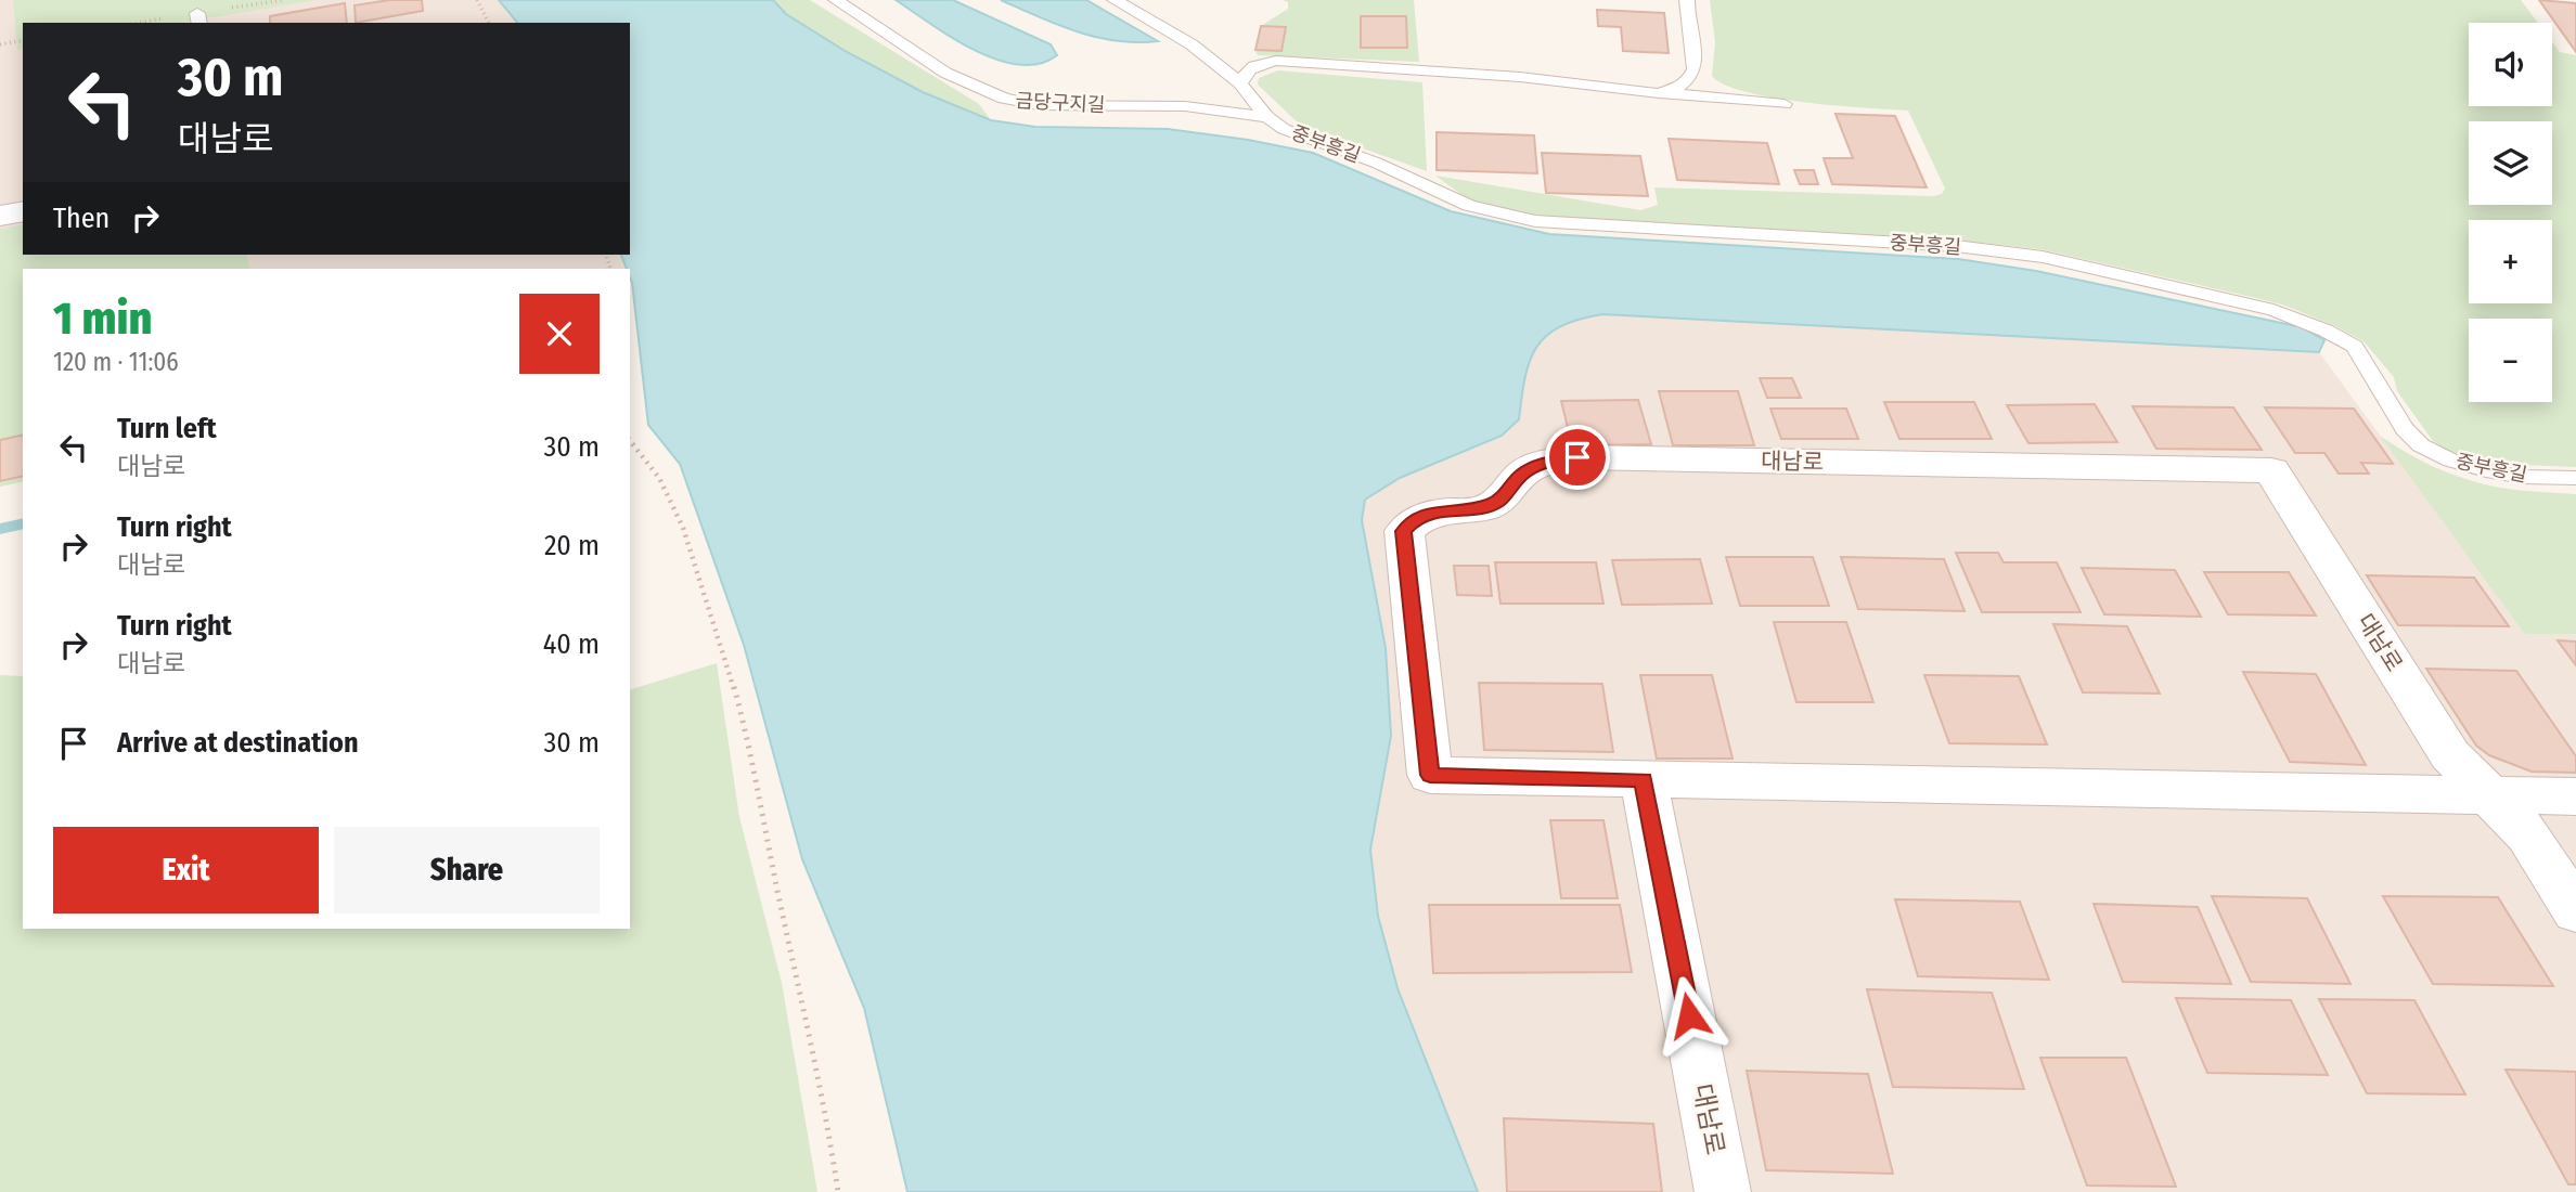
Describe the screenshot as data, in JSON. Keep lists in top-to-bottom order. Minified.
{"streets":{"street":["대남로"],"lane":["금당구지길","중부흥길"]},"crossings":[["금당구지길","중부흥길"]],"page":{"map_buttons":["+","−"],"turn":["30 m","대남로"],"then":"Then","heading":["1 min","120 m · 11:06"],"list":[{"name":"Turn left","note":"대남로","value":"30 m"},{"name":"Turn right","note":"대남로","value":"20 m"},{"name":"Turn right","note":"대남로","value":"40 m"},{"name":"Arrive at destination","value":"30 m"}],"buttons":["Exit","Share"]}}
